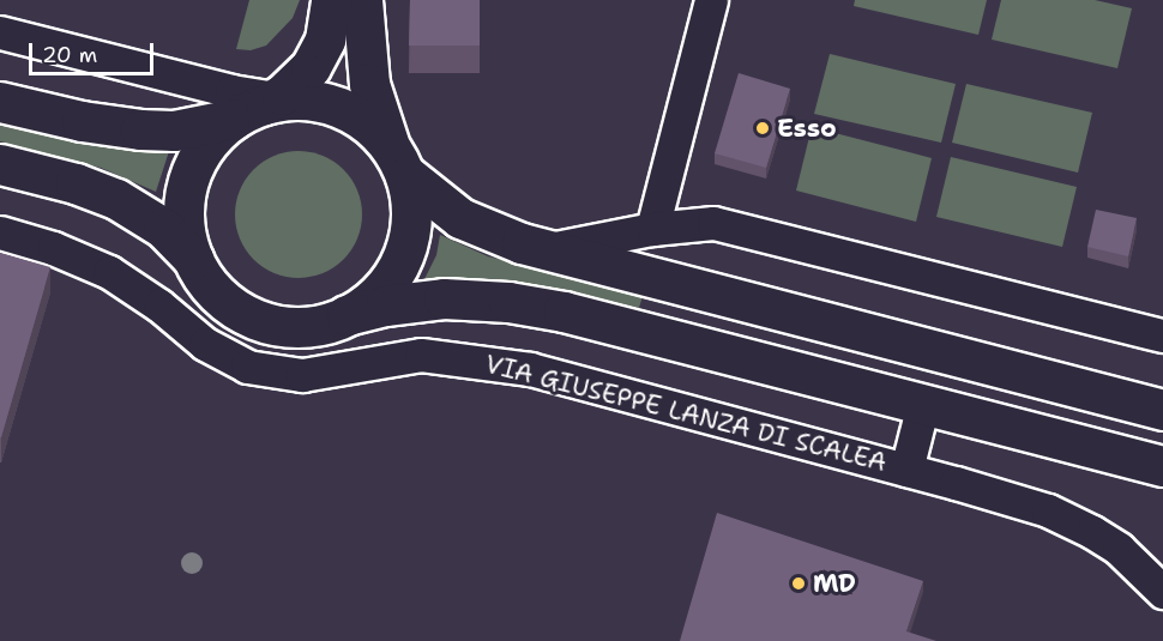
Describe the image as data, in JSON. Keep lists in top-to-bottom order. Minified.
{"streets":{"street":["VIA GIUSEPPE LANZA DI SCALEA"]},"places":["Esso","MD"],"scale_bar":"20 m"}
